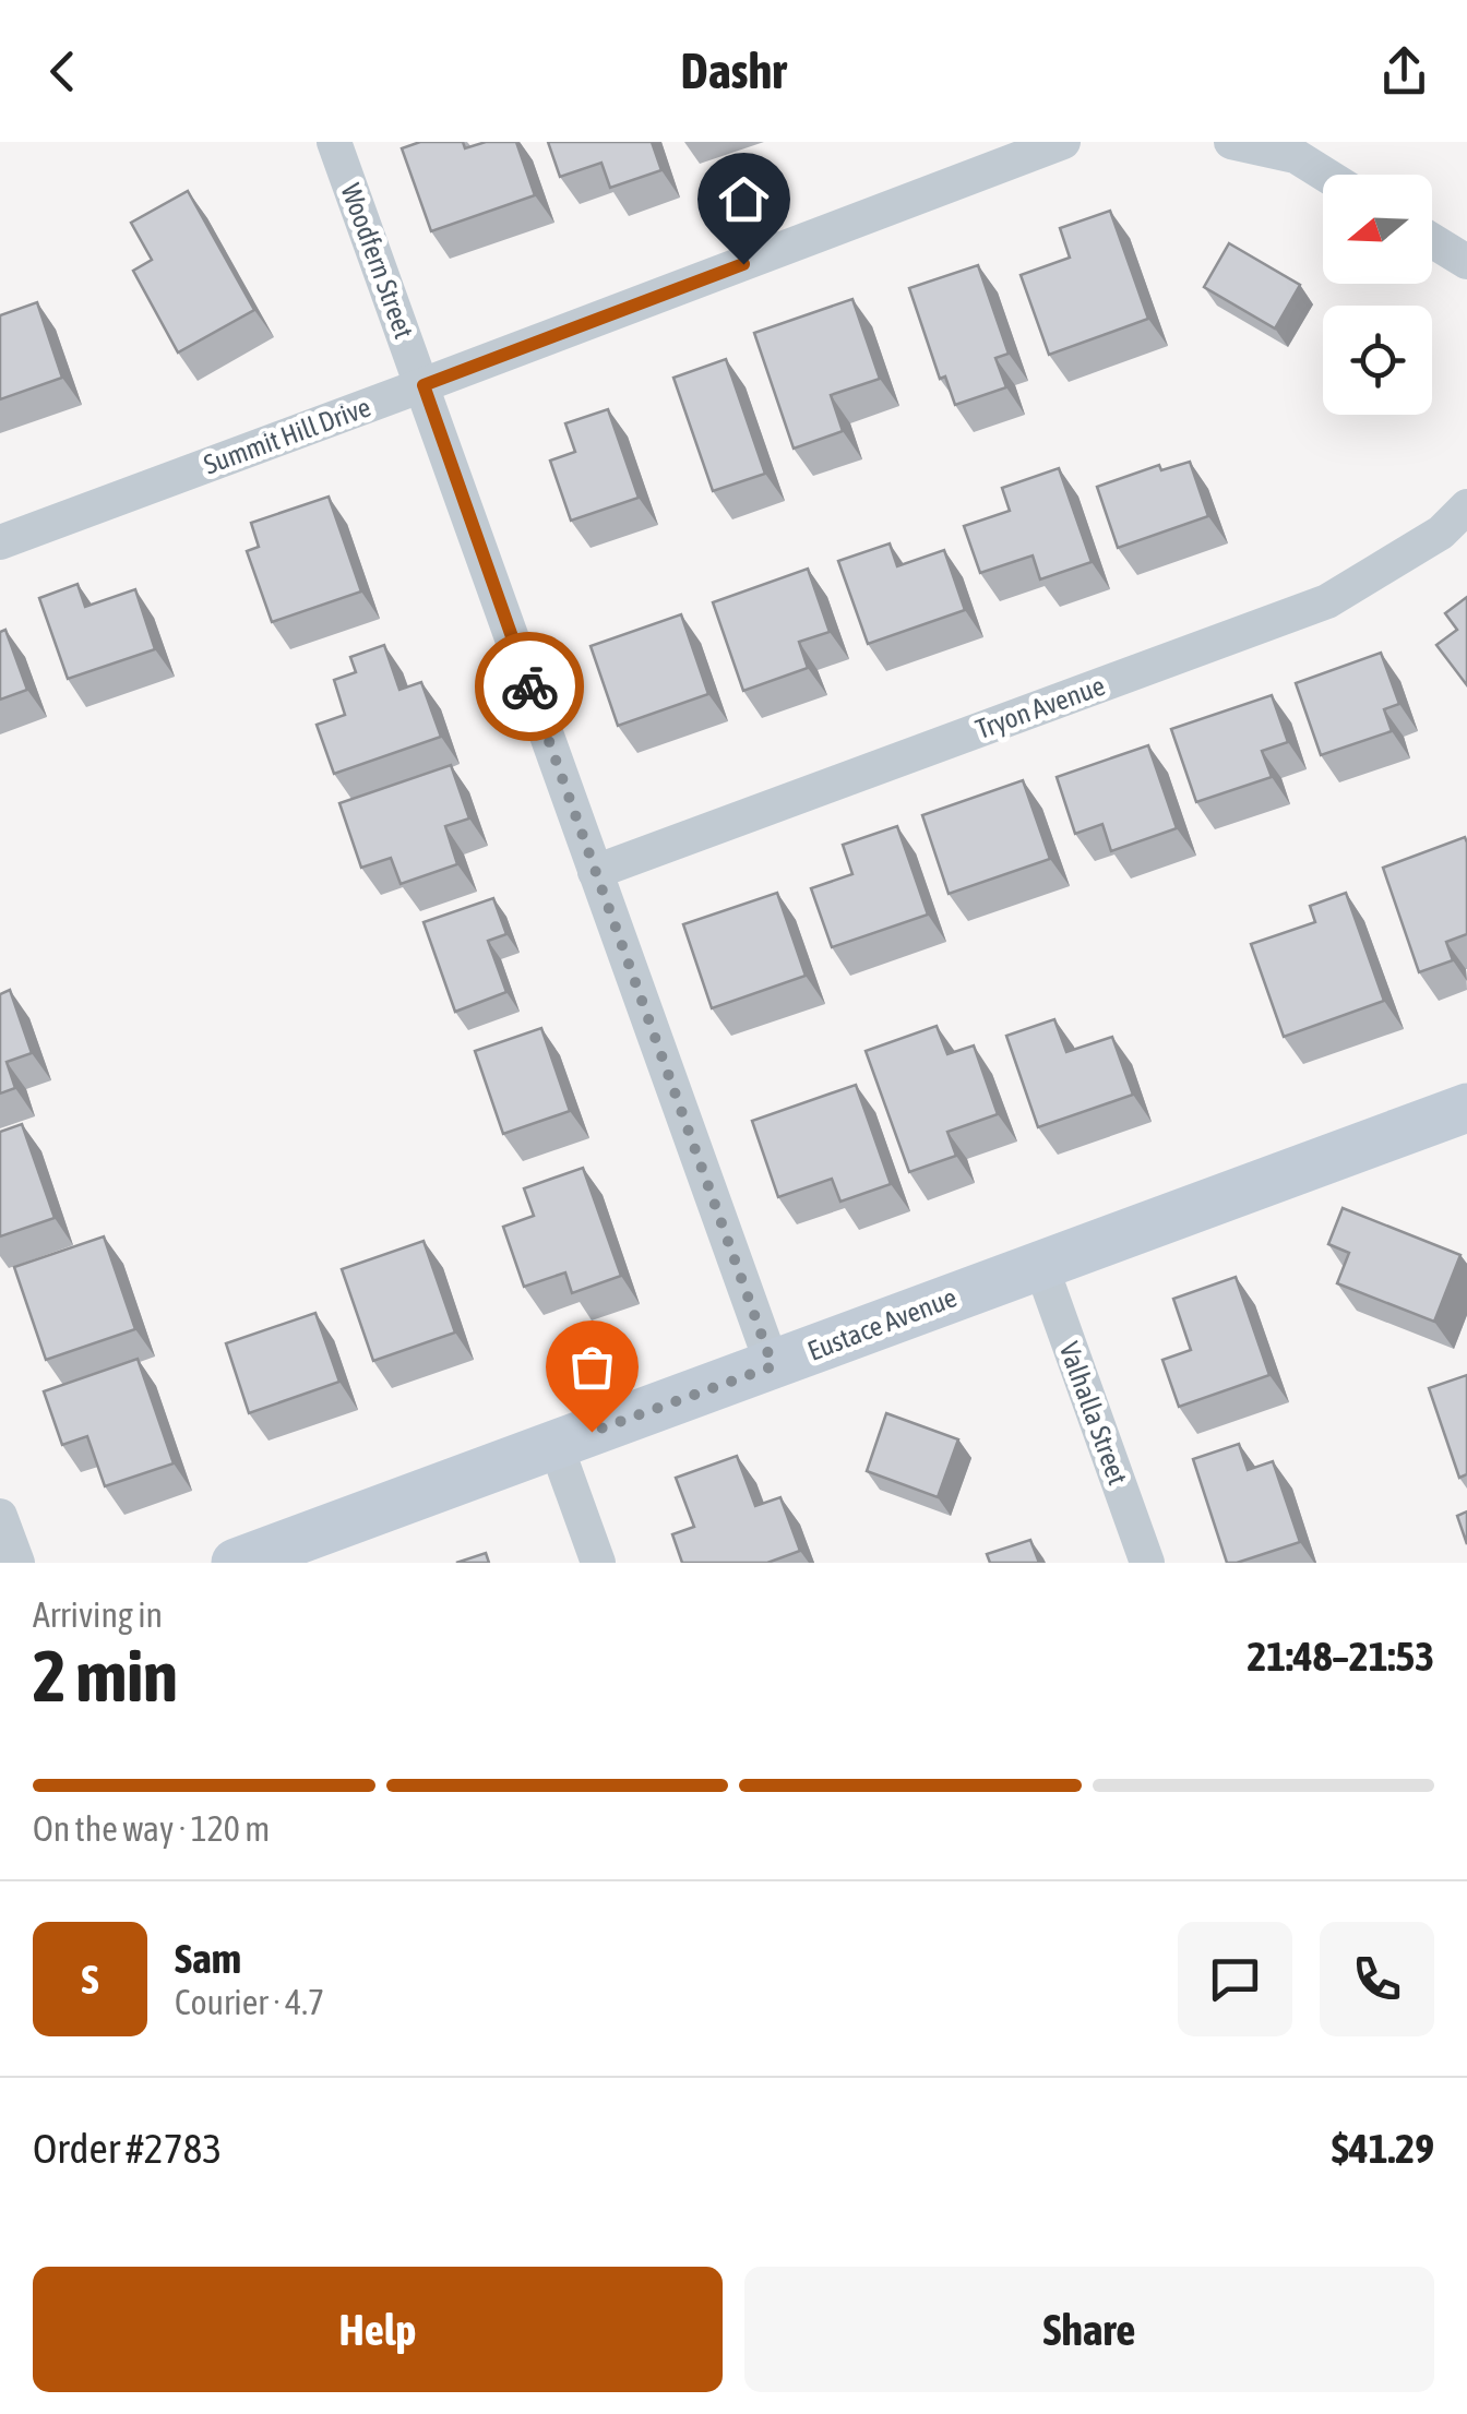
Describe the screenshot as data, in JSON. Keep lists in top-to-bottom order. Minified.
{"streets":{"street":["Woodfern Street","Summit Hill Drive","Tryon Avenue","Eustace Avenue","Valhalla Street"]},"crossings":[["Woodfern Street","Summit Hill Drive"],["Woodfern Street","Tryon Avenue"],["Woodfern Street","Eustace Avenue"],["Eustace Avenue","Valhalla Street"]],"north":"left","page":{"header":"Dashr","heading":["2 min","Arriving in","21:48–21:53"],"panel":["Sam","Courier · 4.7","Order #2783","$41.29"],"bar":"On the way · 120 m","round":"S","buttons":["Help","Share"]}}
